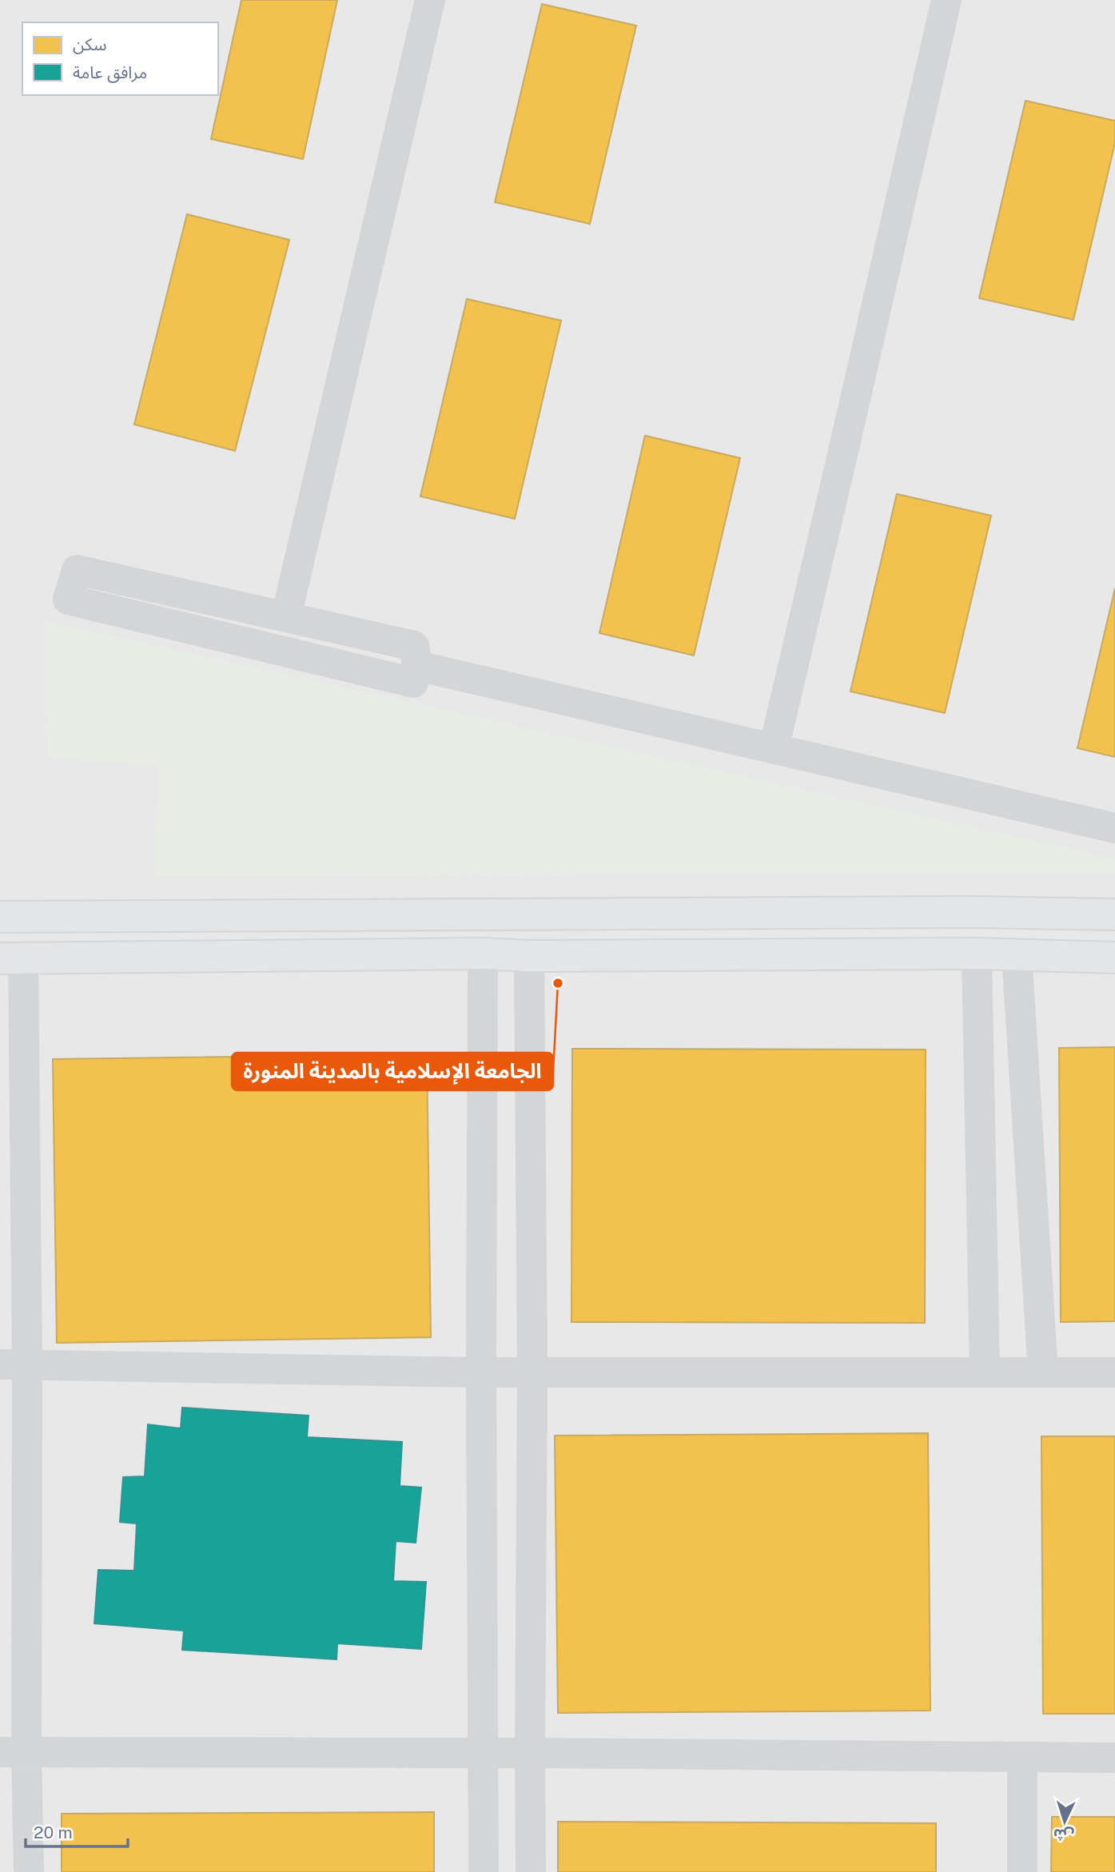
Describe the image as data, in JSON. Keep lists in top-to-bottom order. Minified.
{"places":["الجامعة الإسلامية بالمدينة المنورة"],"legend":["سكن","مرافق عامة"],"scale_bar":"20 m","north":"bottom"}
